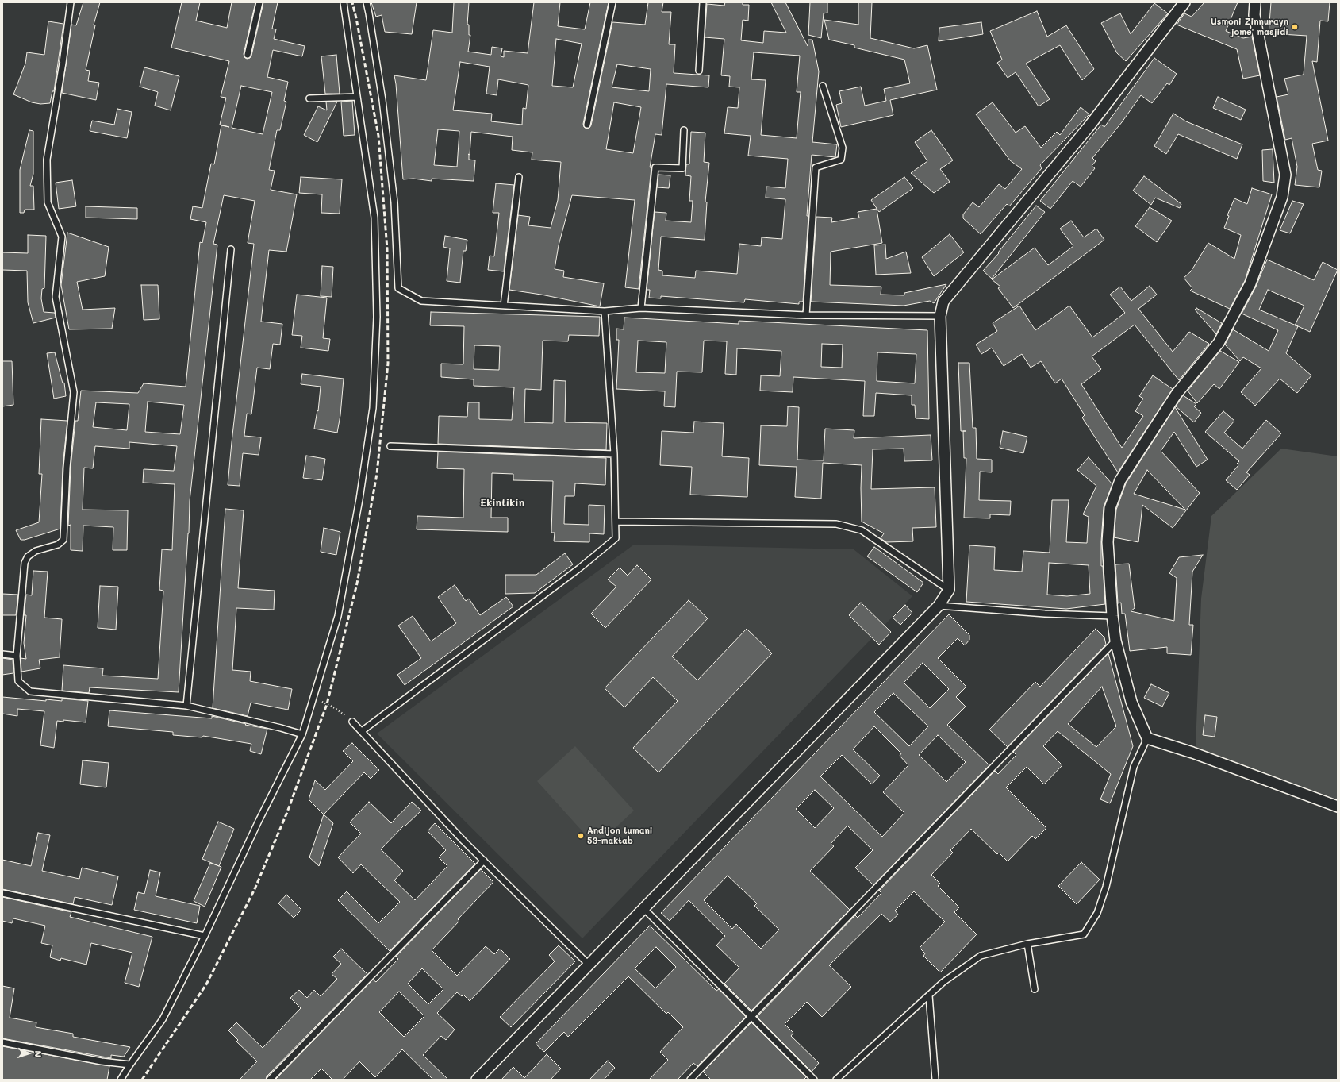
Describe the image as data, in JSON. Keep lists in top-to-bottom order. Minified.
{"districts":["Ekintikin"],"places":["Usmoni Zinnurayn jome' masjidi","Andijon tumani 53-maktab"],"north":"right"}
